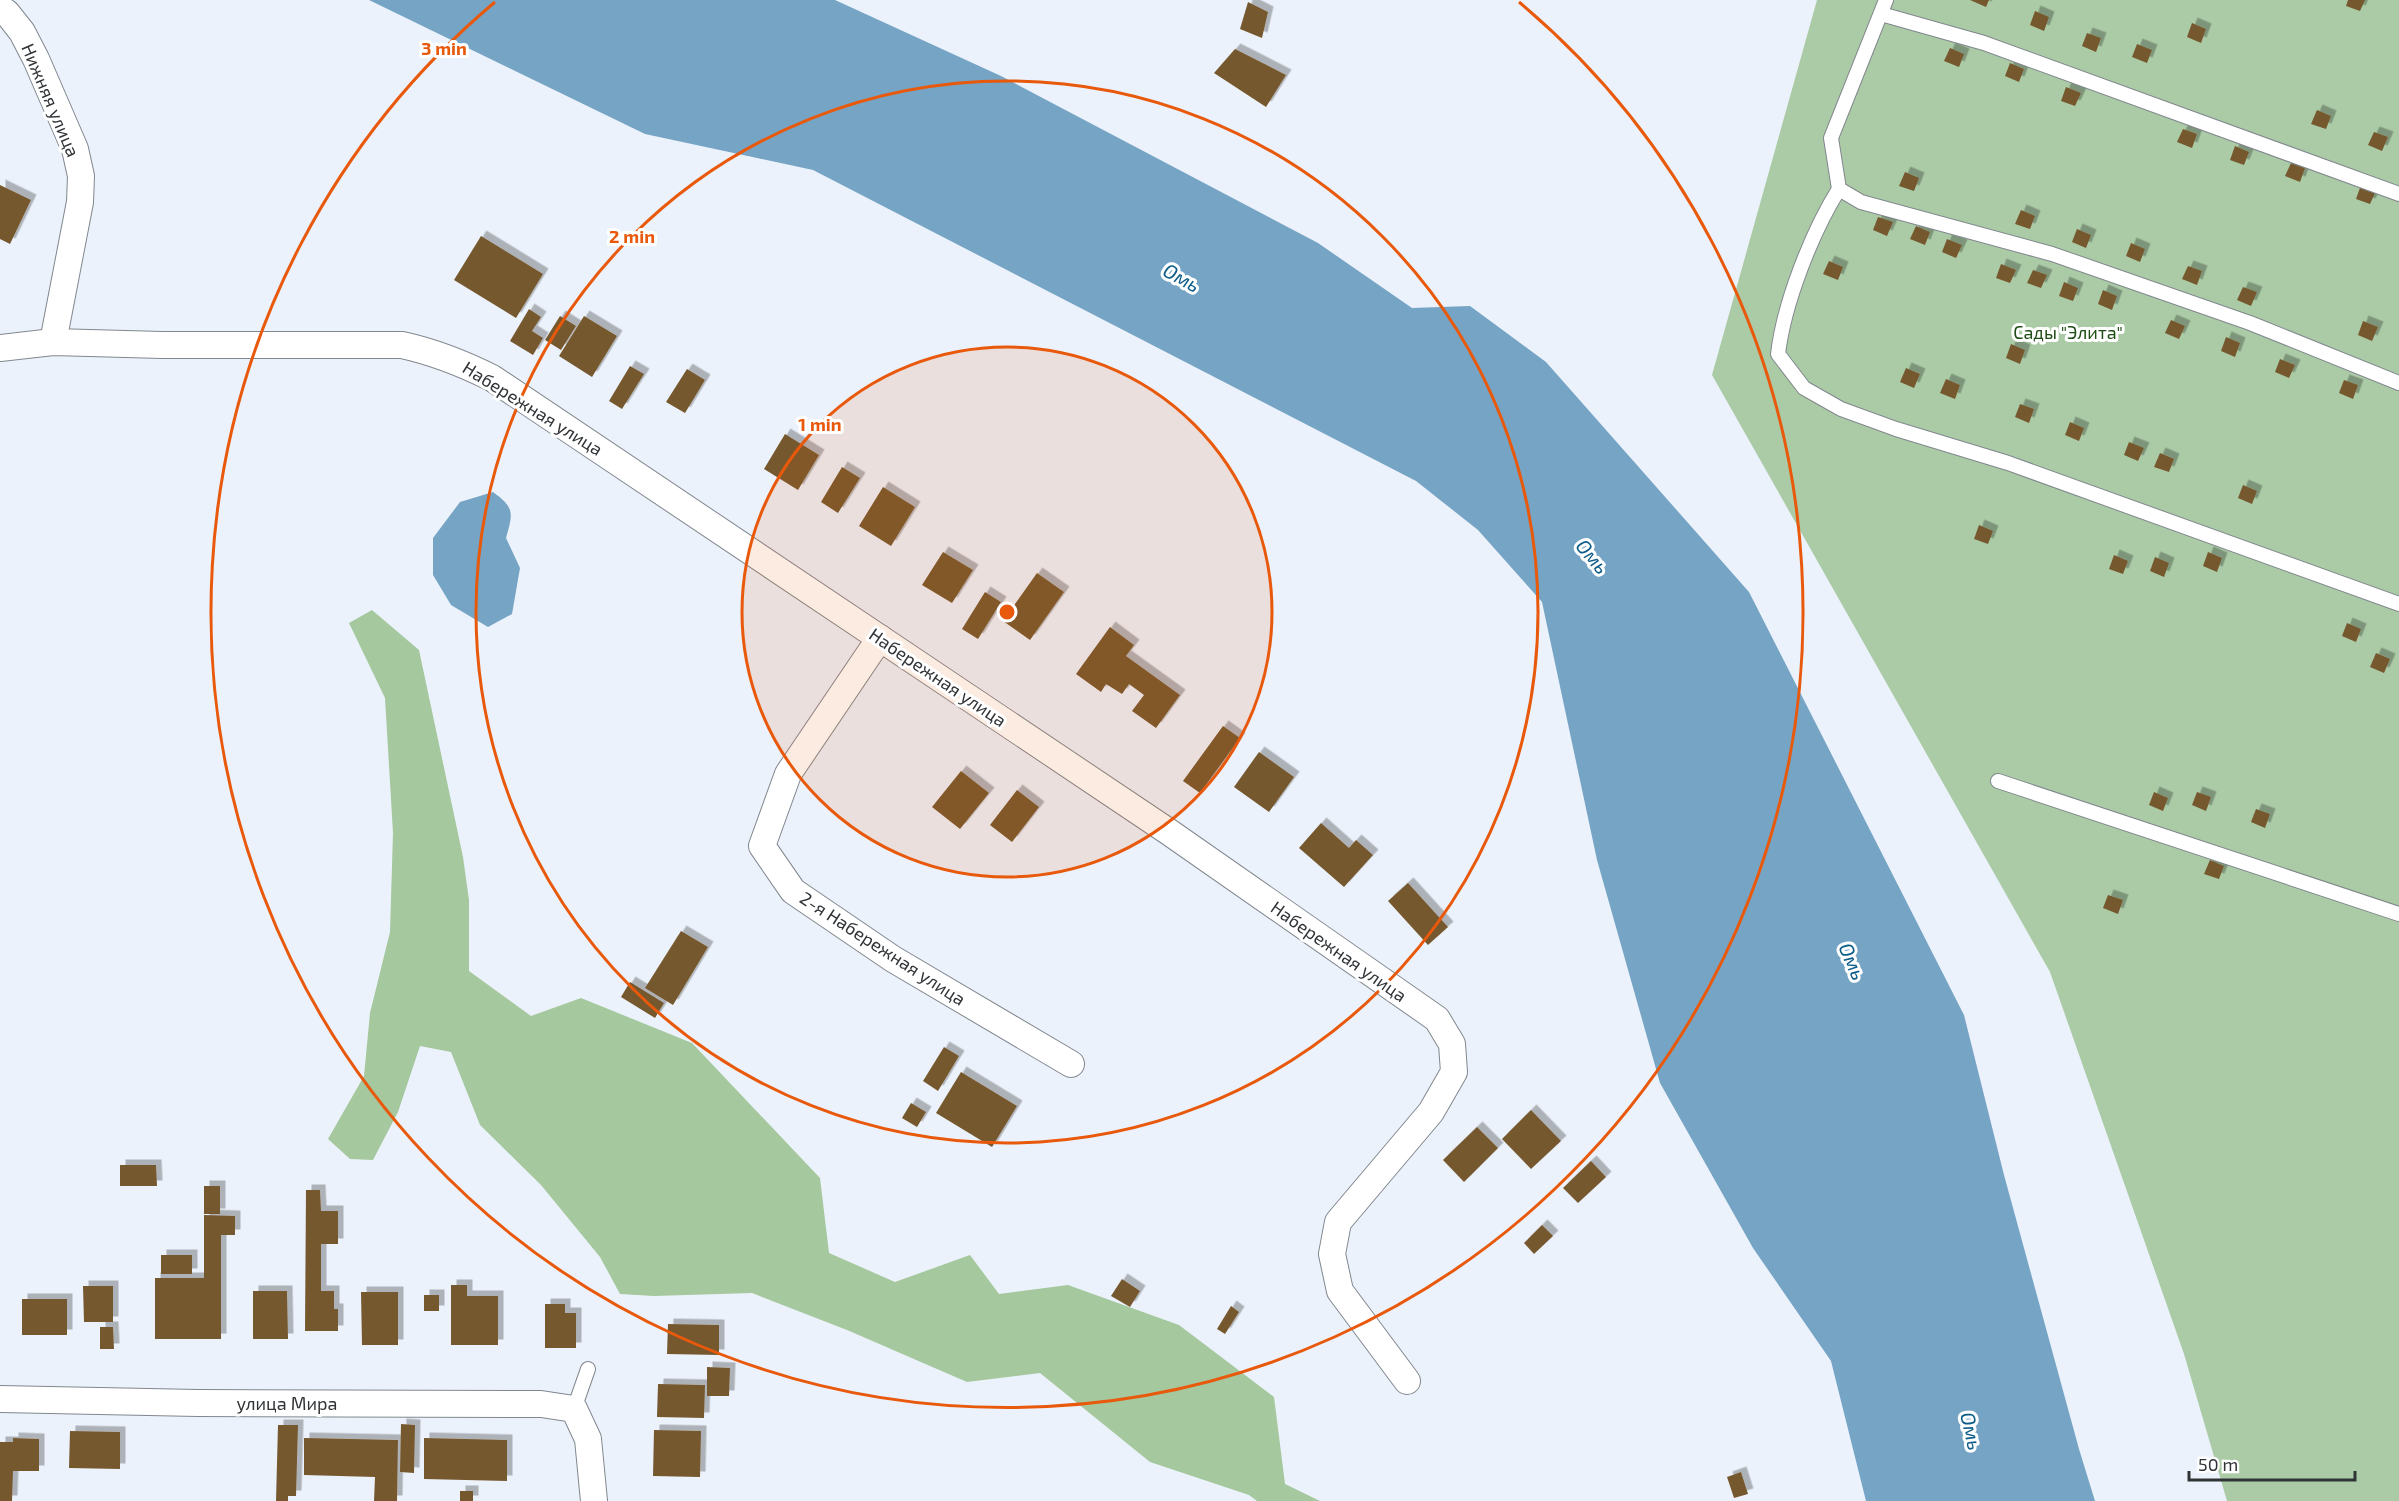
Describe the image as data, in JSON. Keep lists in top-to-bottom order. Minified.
{"streets":{"street":["Нижняя улица","Набережная улица","2-я Набережная улица","улица Мира"]},"crossings":[["Нижняя улица","Набережная улица"],["Набережная улица","2-я Набережная улица"]],"water":["Омь"],"parks":["Сады \"Элита\""],"scale_bar":"50 m","rings":["3 min","2 min","1 min"]}
